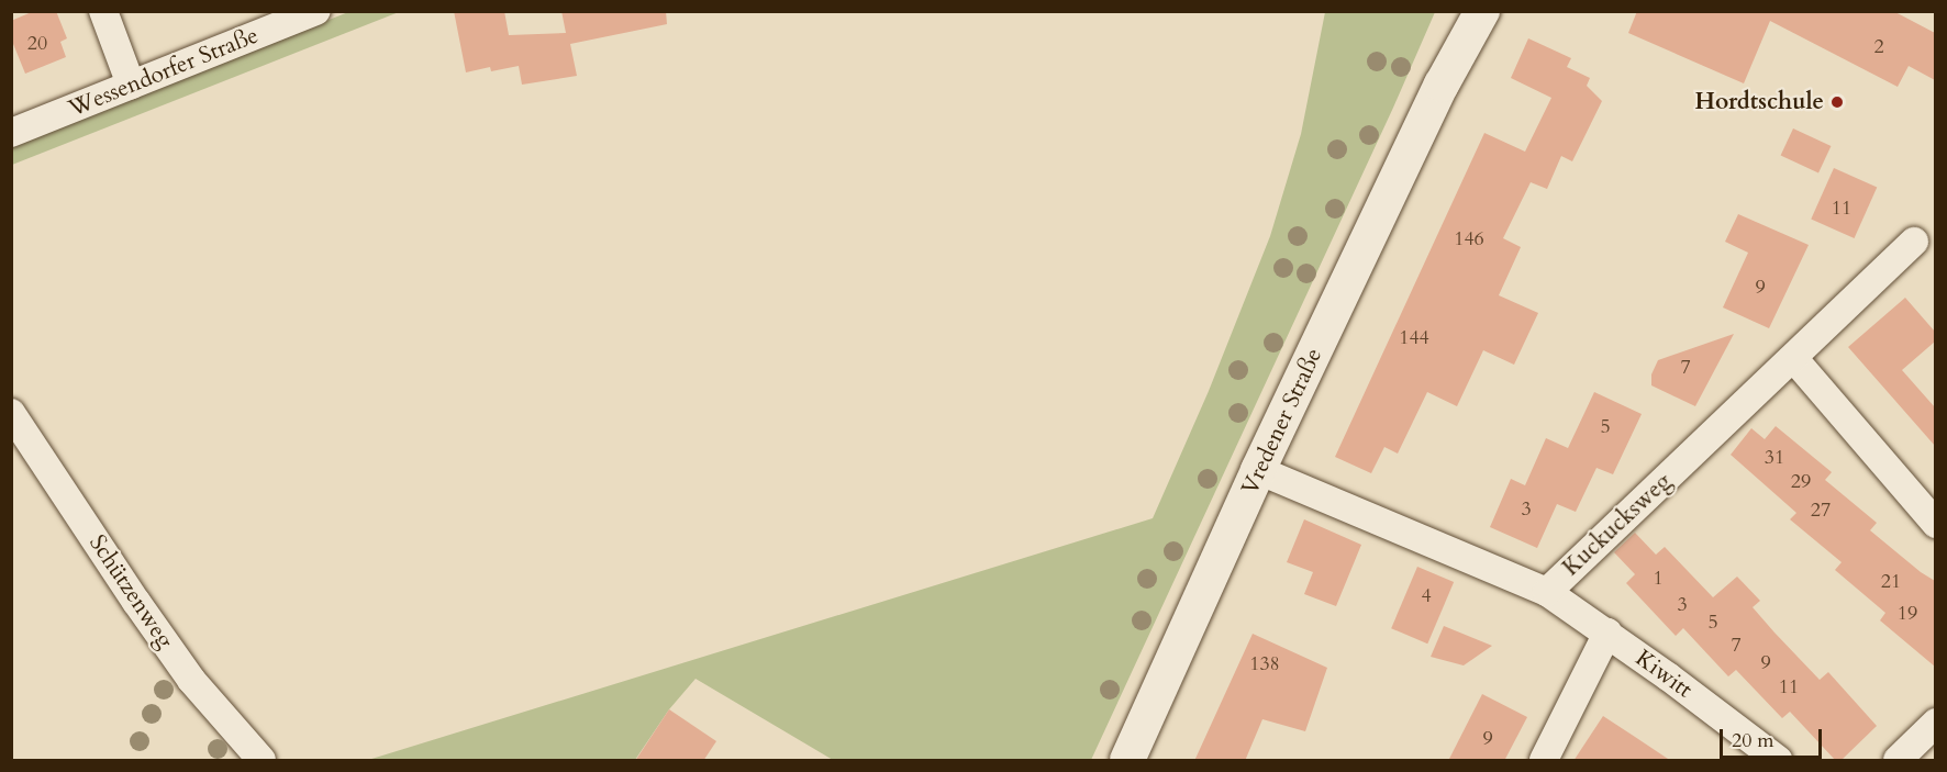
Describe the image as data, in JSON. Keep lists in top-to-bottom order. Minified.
{"streets":{"street":["Wessendorfer Straße","Vredener Straße","Kuckucksweg","Schützenweg","Kiwitt"]},"crossings":[["Vredener Straße","Kuckucksweg"],["Kuckucksweg","Kiwitt"]],"places":["Hordtschule"],"house_numbers":["20","2","11","146","9","144","7","5","31","29","3","27","1","21","4","3","19","5","7","9","138","11","9"],"scale_bar":"20 m"}
